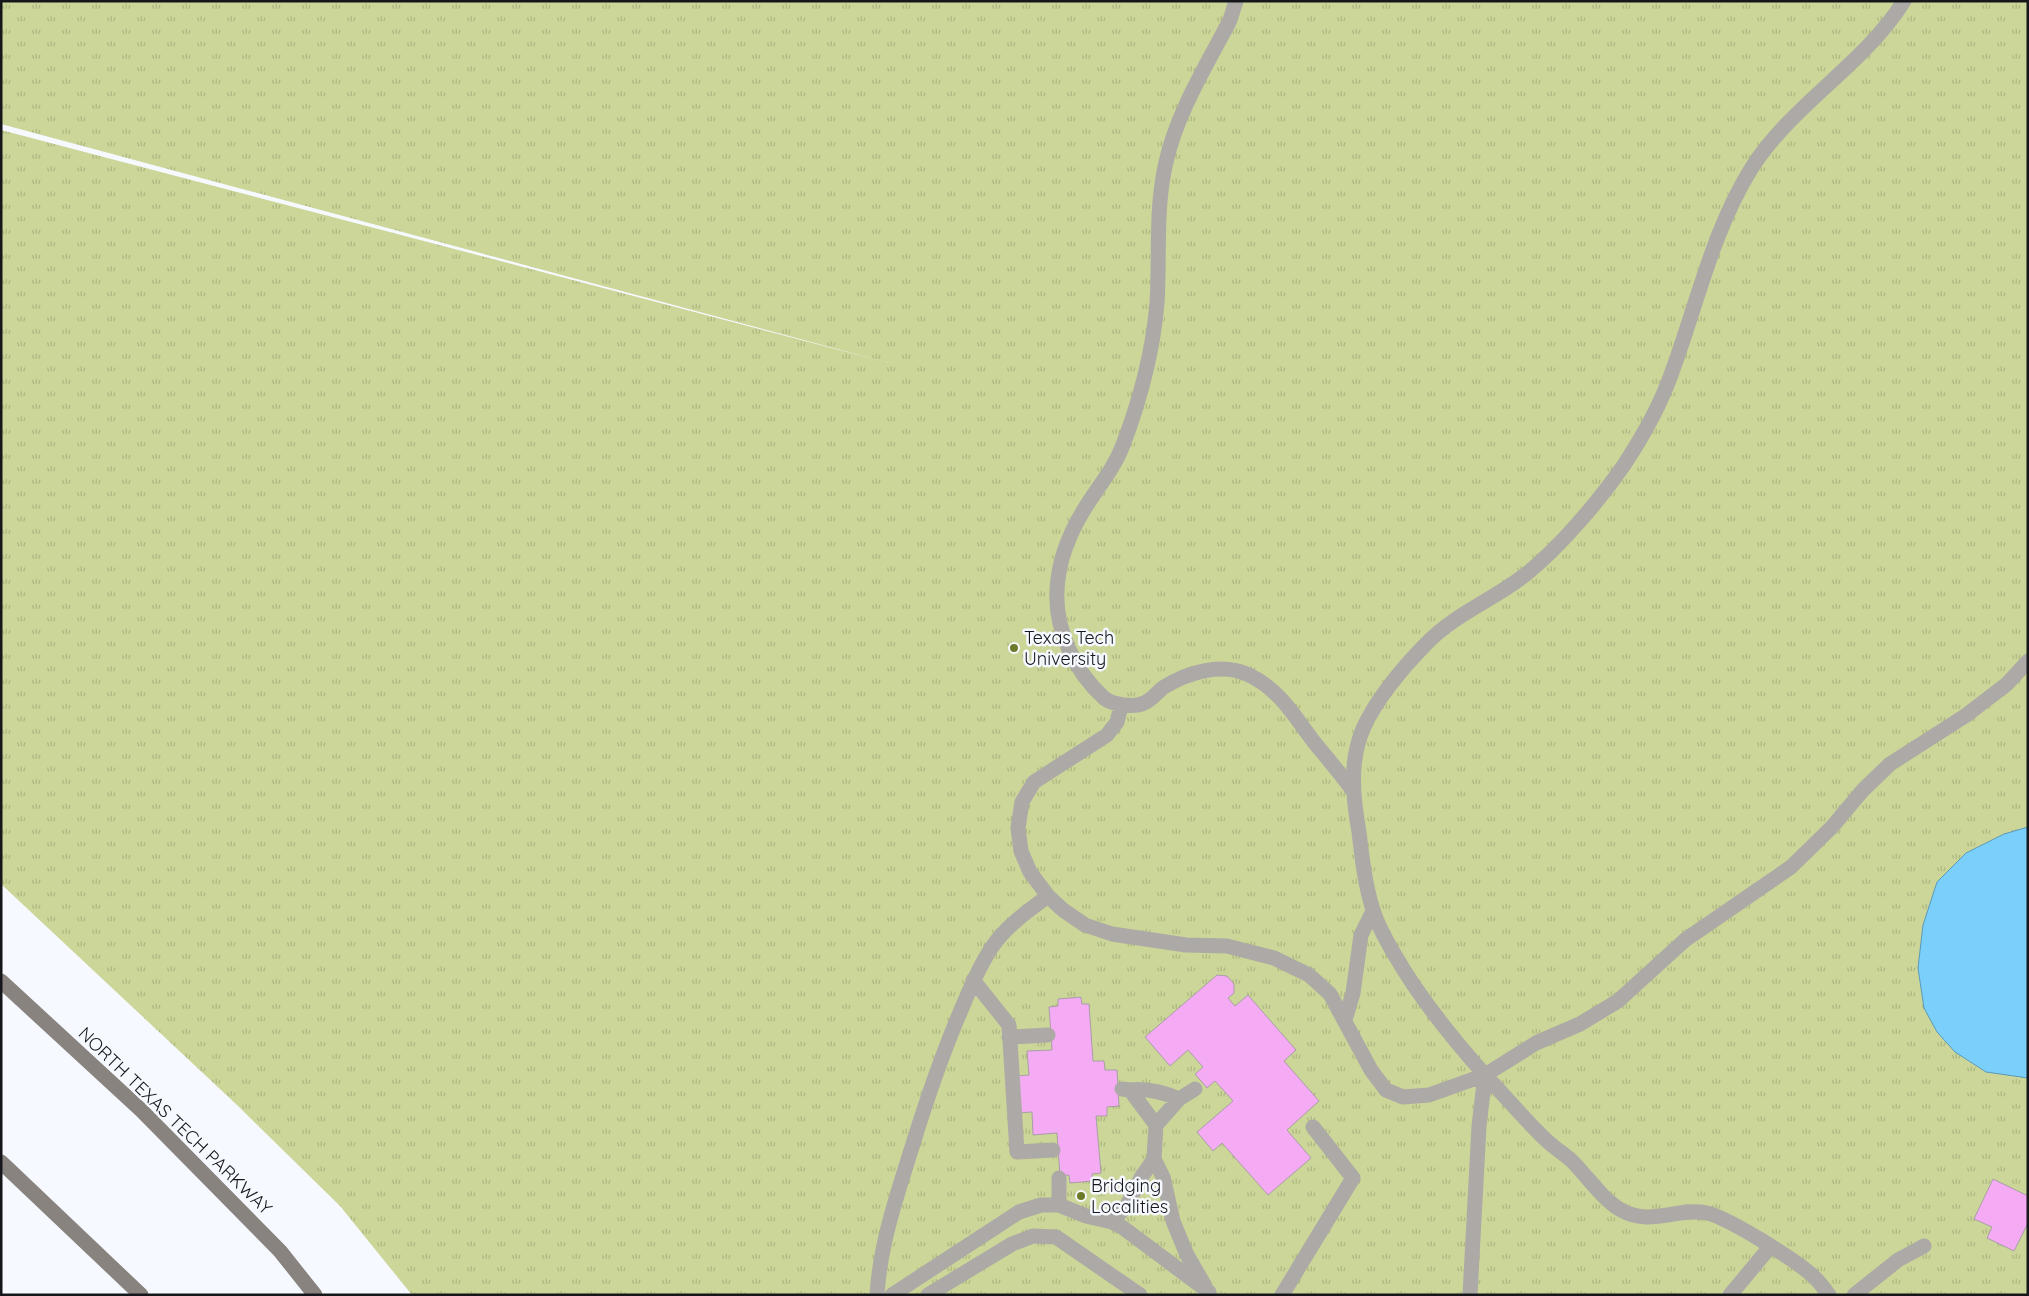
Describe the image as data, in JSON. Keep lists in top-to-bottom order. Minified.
{"streets":{"main road":["NORTH TEXAS TECH PARKWAY"]},"places":["Texas Tech University","Bridging Localities"]}
